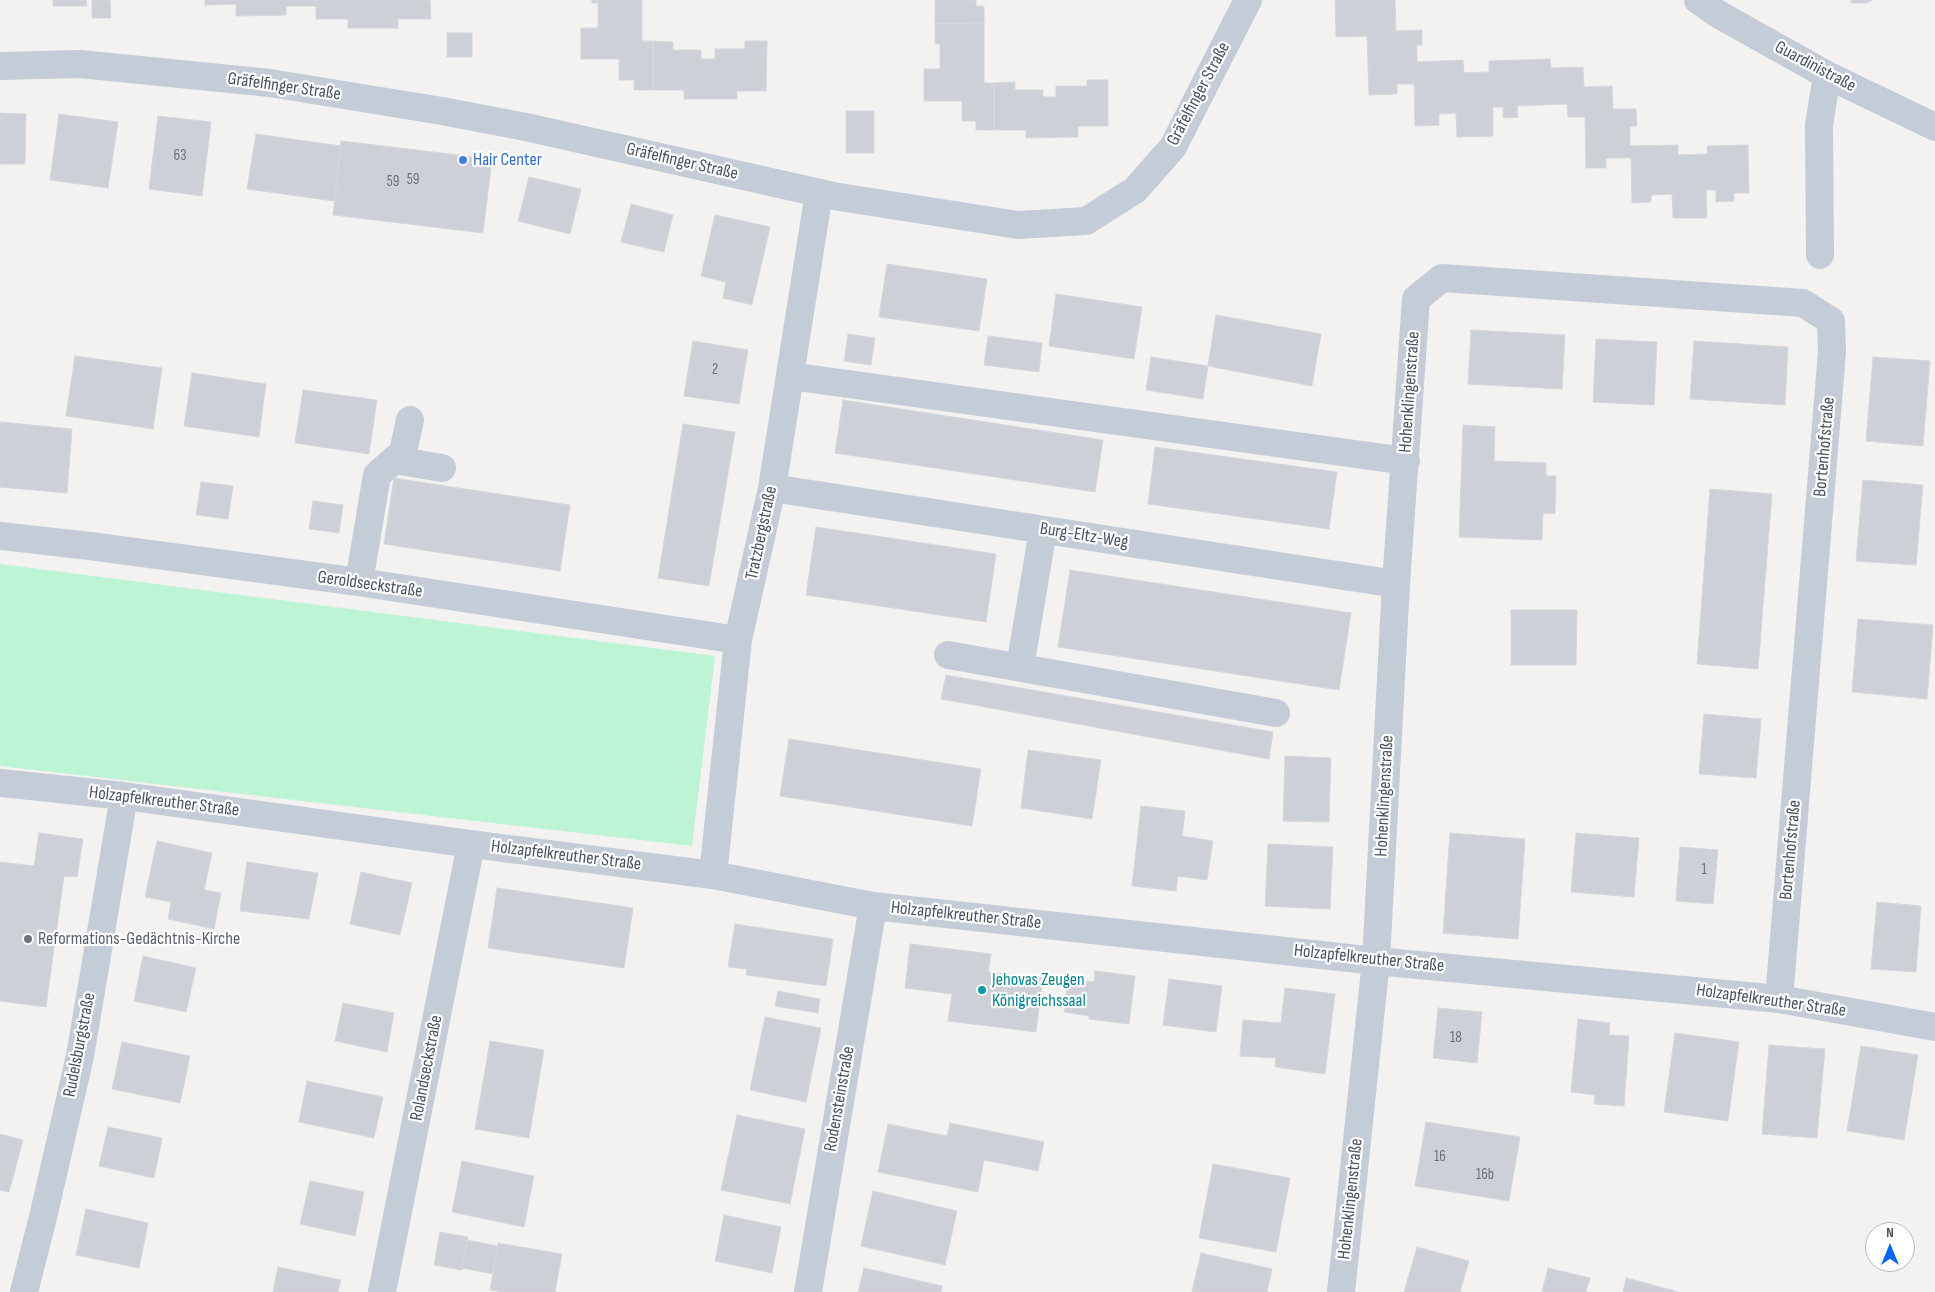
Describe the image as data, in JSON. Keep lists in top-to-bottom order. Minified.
{"streets":{"street":["Guardinistraße","Gräfelfinger Straße","Hohenklingenstraße","Bortenhofstraße","Tratzbergstraße","Burg-Eltz-Weg","Geroldseckstraße","Holzapfelkreuther Straße","Rudelsburgstraße","Rolandseckstraße","Rodensteinstraße"]},"crossings":[["Gräfelfinger Straße","Tratzbergstraße"],["Hohenklingenstraße","Bortenhofstraße"],["Hohenklingenstraße","Burg-Eltz-Weg"],["Hohenklingenstraße","Holzapfelkreuther Straße"],["Bortenhofstraße","Holzapfelkreuther Straße"],["Tratzbergstraße","Burg-Eltz-Weg"],["Tratzbergstraße","Geroldseckstraße"],["Tratzbergstraße","Holzapfelkreuther Straße"],["Holzapfelkreuther Straße","Rudelsburgstraße"],["Holzapfelkreuther Straße","Rolandseckstraße"],["Holzapfelkreuther Straße","Rodensteinstraße"]],"places":["Hair Center","Reformations-Gedächtnis-Kirche","Jehovas Zeugen Königreichssaal"],"house_numbers":["63","59","59","2","1","18","16","16b"],"north":"top"}
